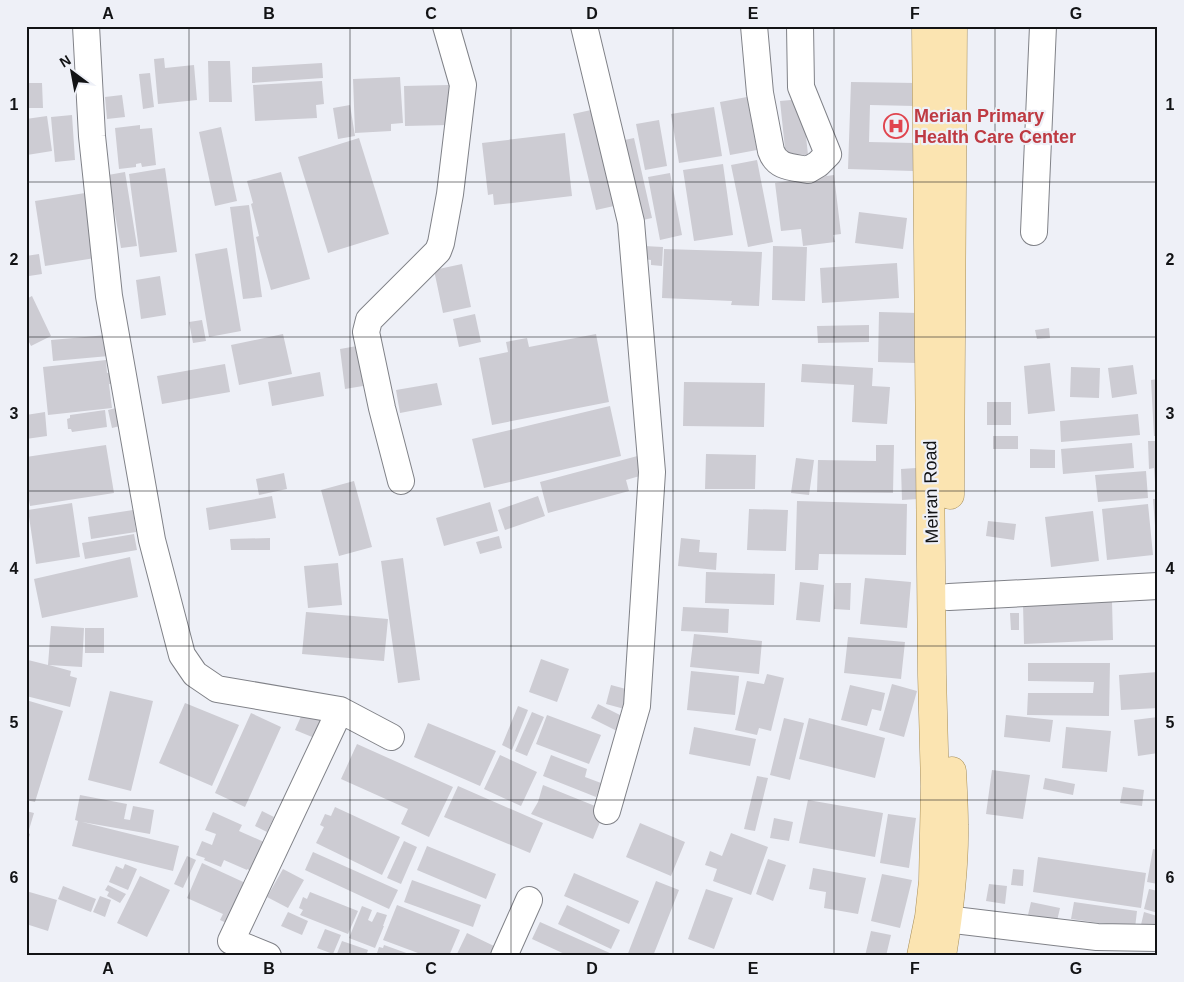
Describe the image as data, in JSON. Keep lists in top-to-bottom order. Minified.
{"streets":{"main road":["Meiran Road"]},"places":{"hospital":["Merian Primary Health Care Center"]},"north":"top left","grid":{"columns":["A","B","C","D","E","F","G"],"rows":["1","2","3","4","5","6"]}}
